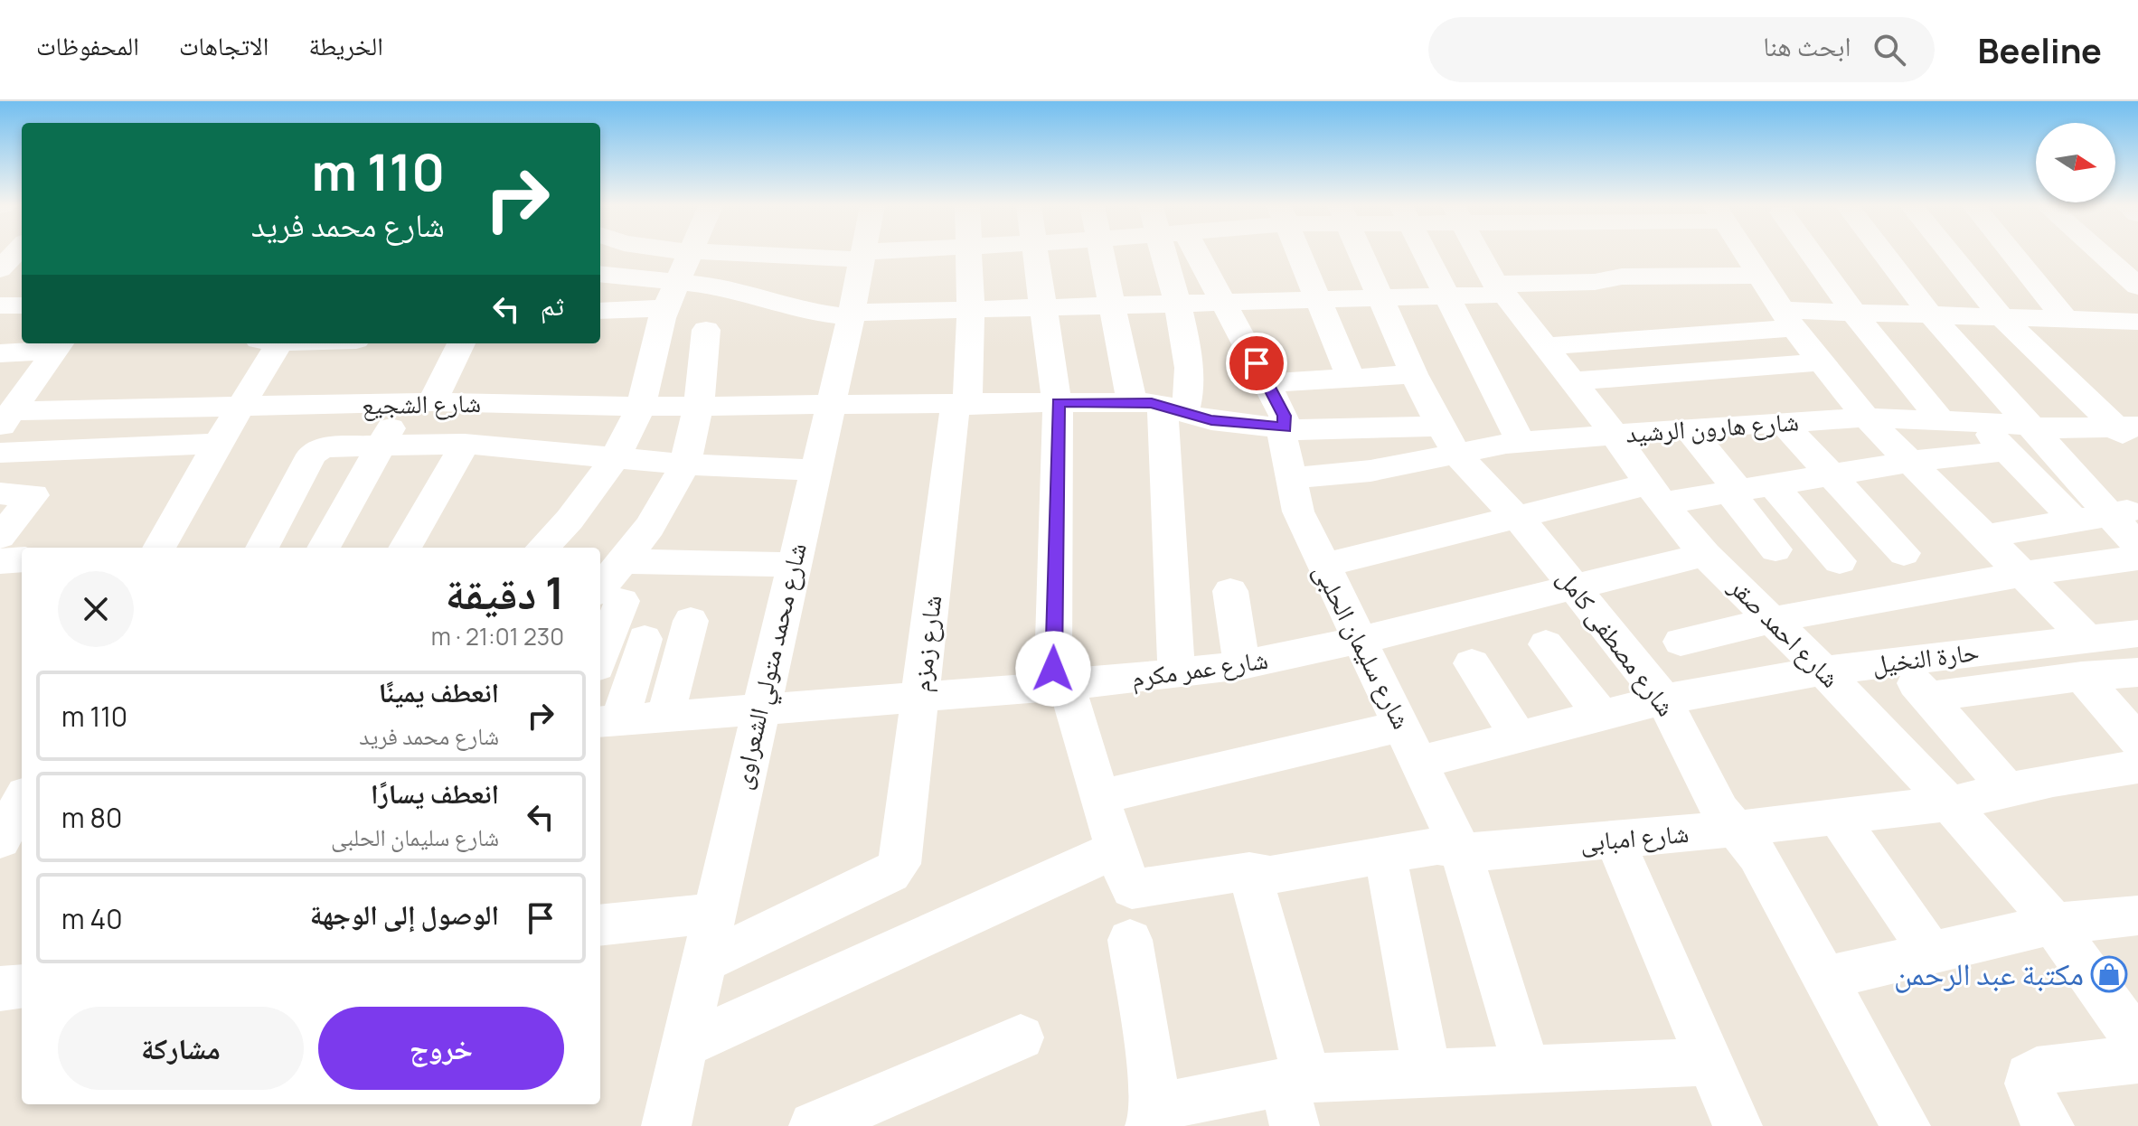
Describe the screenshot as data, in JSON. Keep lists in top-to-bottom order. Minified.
{"streets":{"street":["شارع الشجيع","شارع هارون الرشيد","شارع احمد صقر","شارع مصطفى كامل","شارع زمزم","شارع سليمان الحلبى","حارة النخيل","شارع محمد متولي الشعراوى","شارع عمر مكرم","شارع امبابى"]},"crossings":[["شارع الشجيع","شارع هارون الرشيد"],["شارع الشجيع","شارع مصطفى كامل"],["شارع الشجيع","شارع زمزم"],["شارع الشجيع","شارع سليمان الحلبى"],["شارع الشجيع","شارع محمد متولي الشعراوى"],["شارع هارون الرشيد","شارع احمد صقر"],["شارع هارون الرشيد","شارع مصطفى كامل"],["شارع هارون الرشيد","شارع سليمان الحلبى"],["شارع احمد صقر","حارة النخيل"],["شارع احمد صقر","شارع عمر مكرم"],["شارع احمد صقر","شارع امبابى"],["شارع مصطفى كامل","حارة النخيل"],["شارع مصطفى كامل","شارع عمر مكرم"],["شارع مصطفى كامل","شارع امبابى"],["شارع زمزم","شارع محمد متولي الشعراوى"],["شارع زمزم","شارع عمر مكرم"],["شارع سليمان الحلبى","حارة النخيل"],["شارع سليمان الحلبى","شارع عمر مكرم"],["شارع سليمان الحلبى","شارع امبابى"],["شارع محمد متولي الشعراوى","شارع عمر مكرم"],["شارع محمد متولي الشعراوى","شارع امبابى"]],"places":{"shop":["مكتبة عبد الرحمن"]},"north":"right","page":{"header":"Beeline","search":"ابحث هنا","nav":["الخريطة","الاتجاهات","المحفوظات"],"turn":["110 m","شارع محمد فريد"],"then":"ثم","heading":["1 دقيقة","230 m · 21:01"],"list":[{"name":"انعطف يمينًا","note":"شارع محمد فريد","value":"110 m"},{"name":"انعطف يسارًا","note":"شارع سليمان الحلبى","value":"80 m"},{"name":"الوصول إلى الوجهة","value":"40 m"}],"buttons":["خروج","مشاركة"]}}
